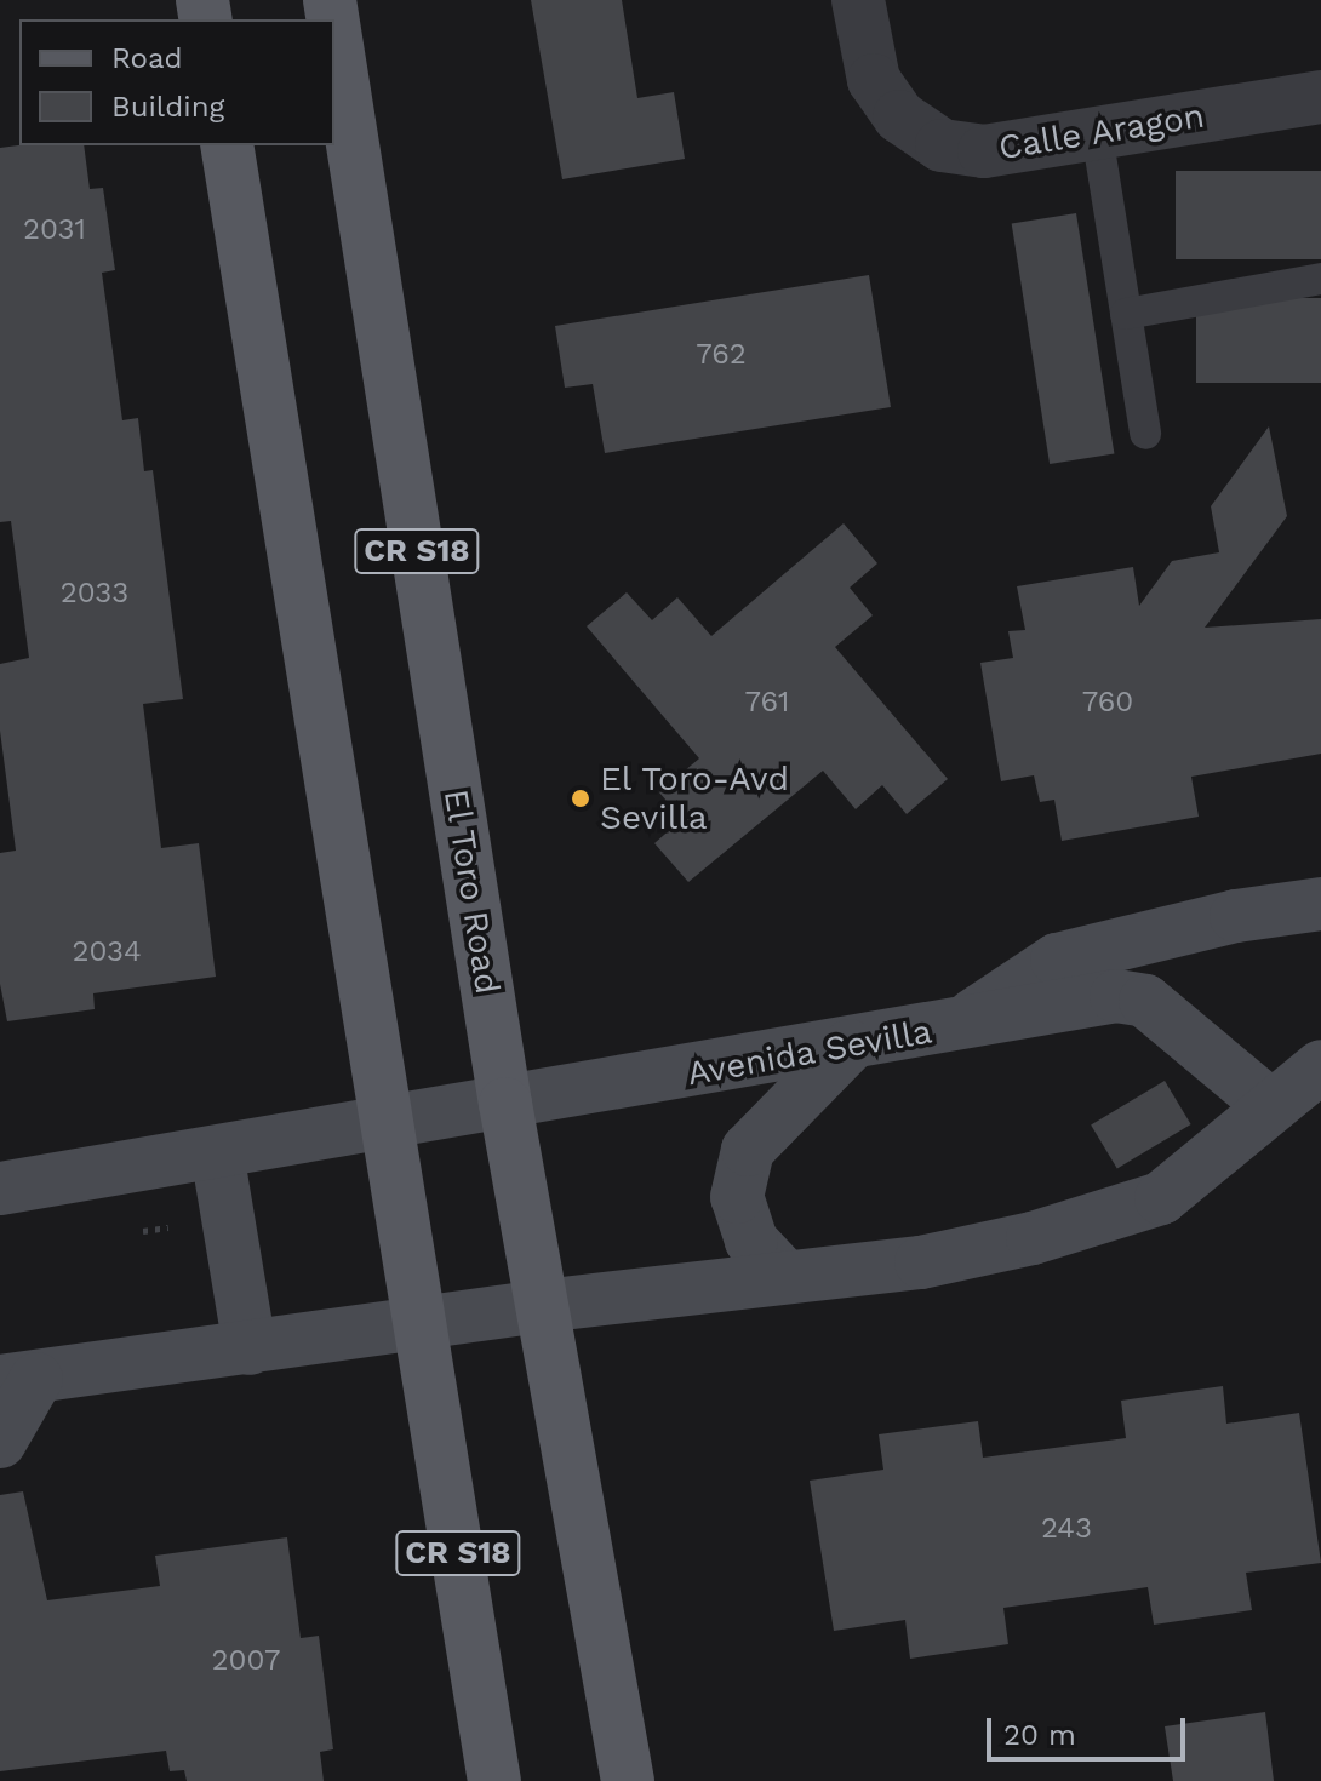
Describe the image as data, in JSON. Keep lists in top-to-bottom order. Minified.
{"streets":{"main road":["CR S18","El Toro Road"],"street":["Calle Aragon","Avenida Sevilla"]},"crossings":[["CR S18","Avenida Sevilla"],["El Toro Road","Avenida Sevilla"]],"places":["El Toro-Avd Sevilla"],"house_numbers":["2031","762","2033","761","760","2034","243","2007"],"legend":["Road","Building"],"scale_bar":"20 m"}
